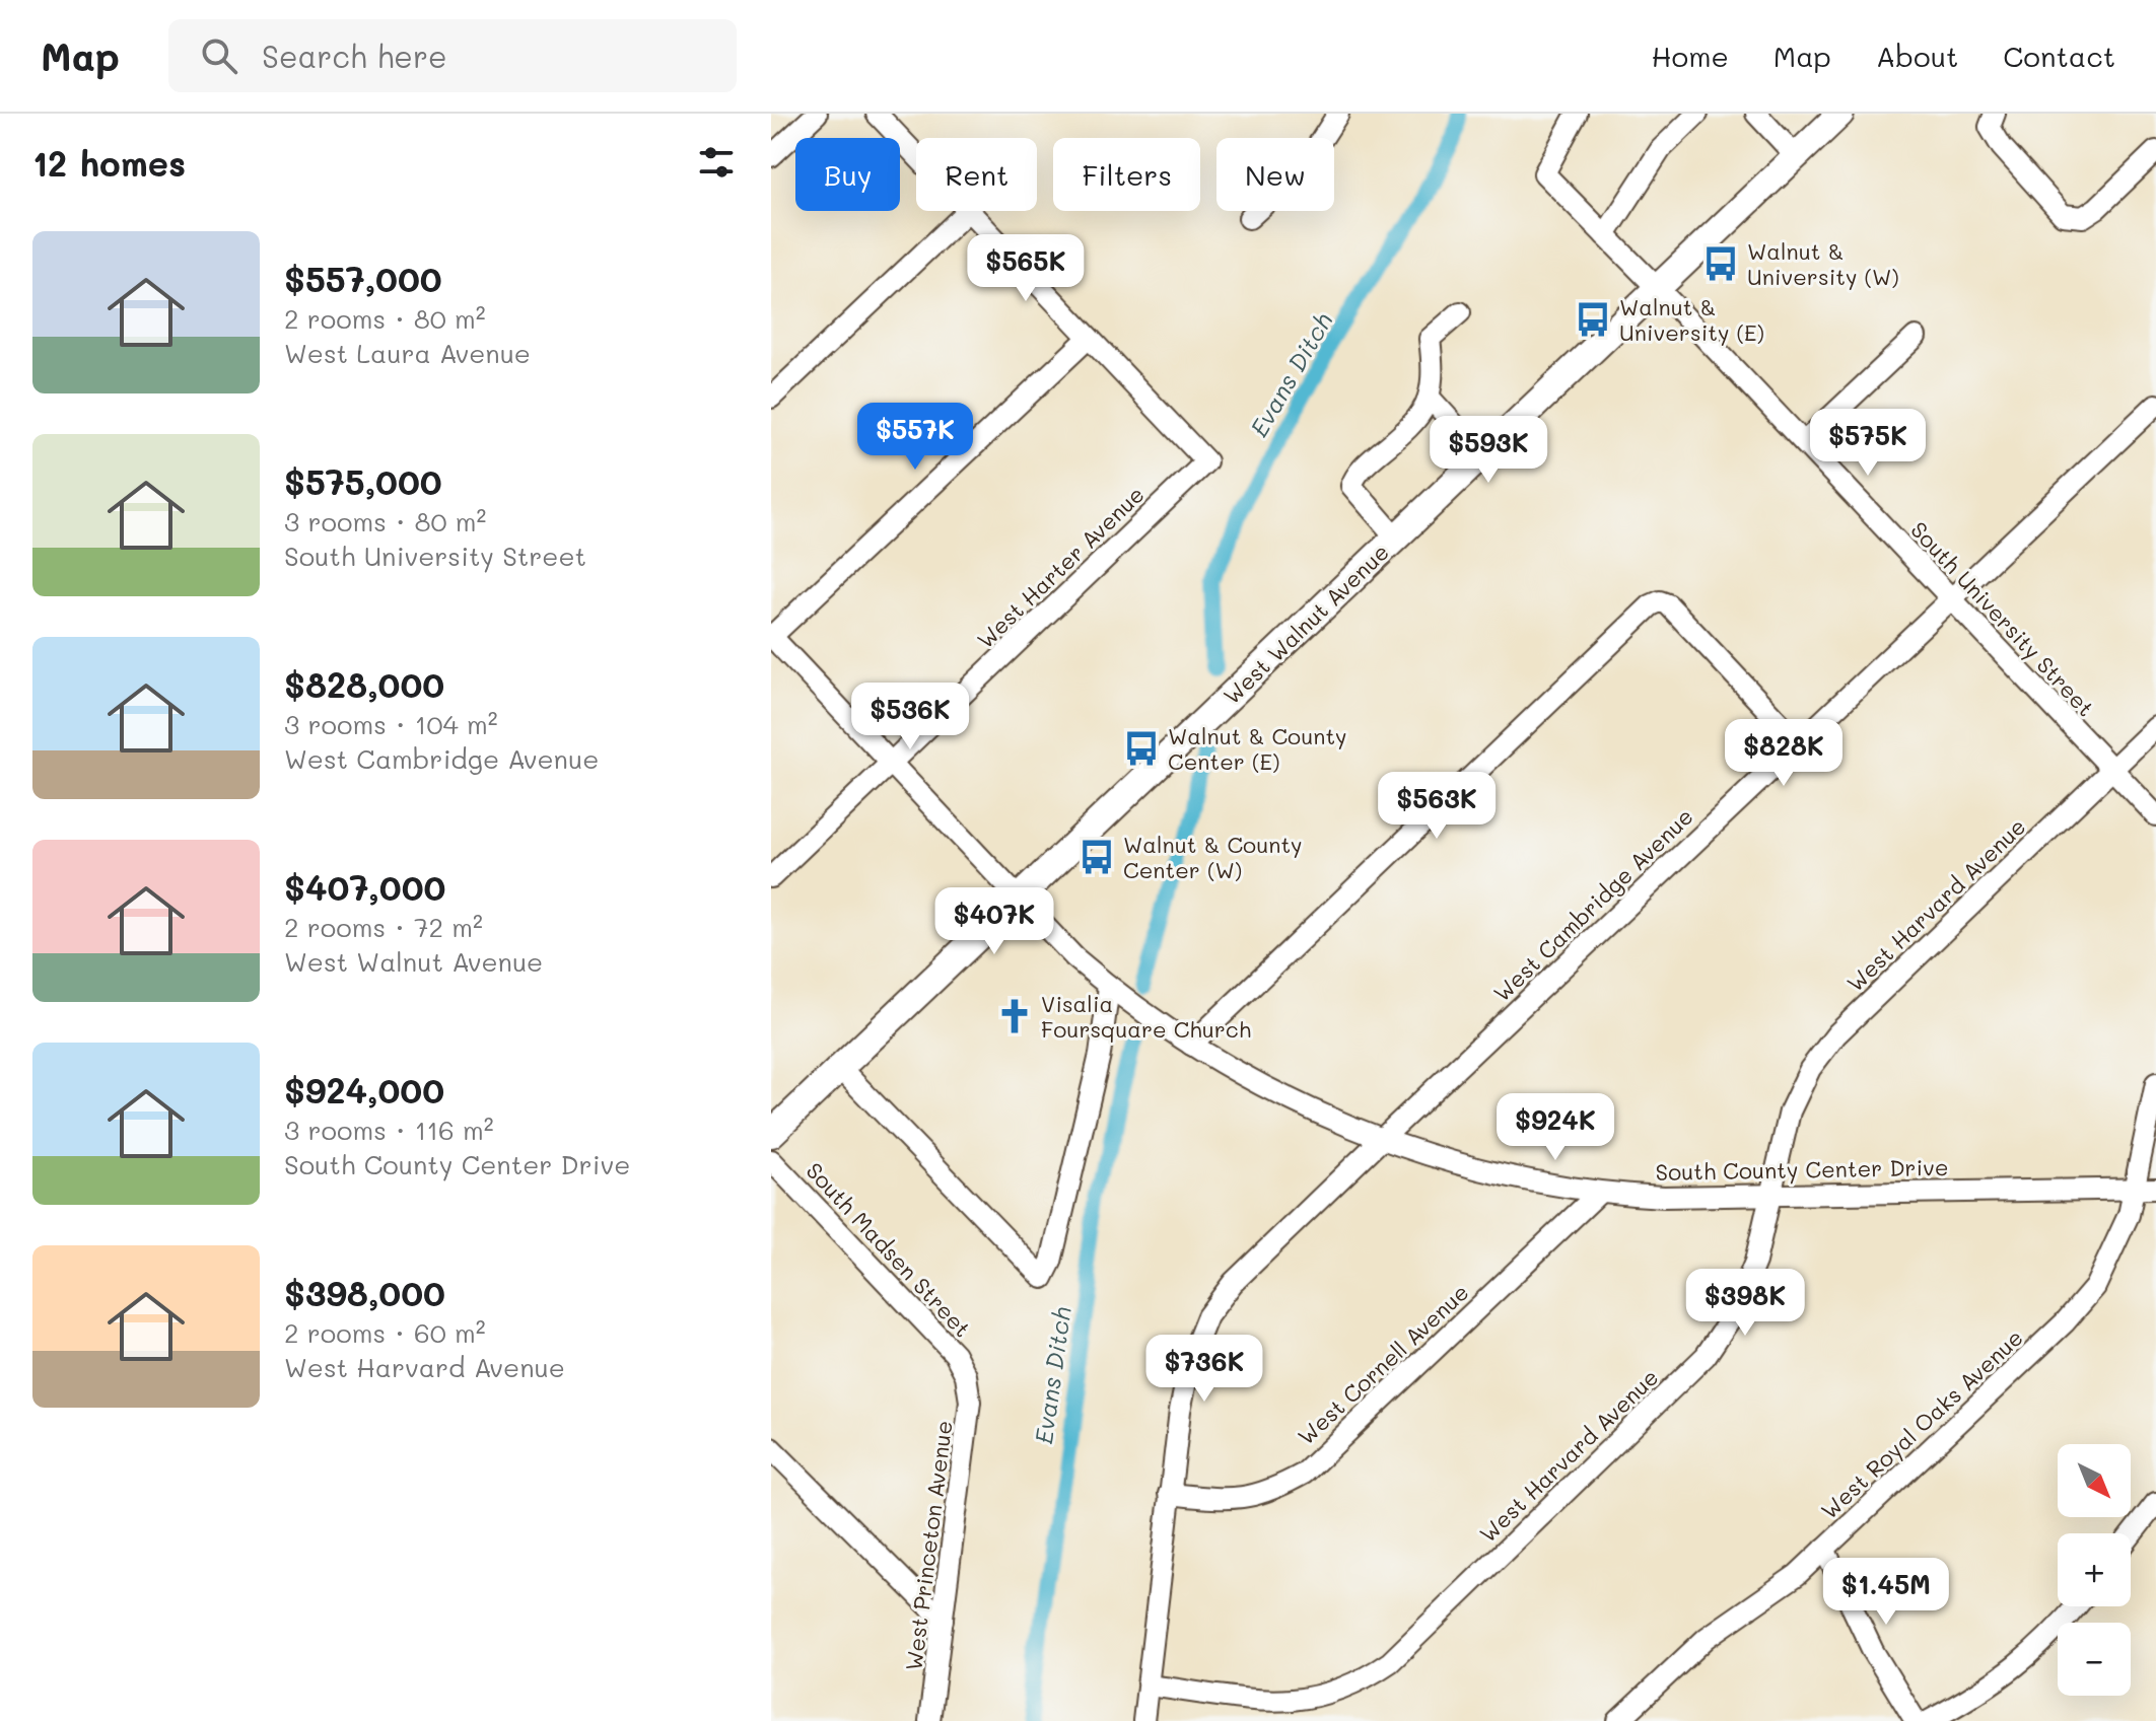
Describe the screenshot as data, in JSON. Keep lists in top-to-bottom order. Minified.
{"streets":{"main road":["West Walnut Avenue"],"street":["West Harter Avenue","South University Street","West Cambridge Avenue","West Harvard Avenue","South County Center Drive","South Madsen Street","West Cornell Avenue","West Royal Oaks Avenue","West Princeton Avenue"]},"crossings":[["West Harter Avenue","South County Center Drive"],["South University Street","West Walnut Avenue"],["South University Street","West Cambridge Avenue"],["South University Street","West Harvard Avenue"],["West Walnut Avenue","South County Center Drive"],["West Cambridge Avenue","West Harvard Avenue"],["West Cambridge Avenue","South County Center Drive"],["West Cambridge Avenue","West Cornell Avenue"],["West Harvard Avenue","South County Center Drive"],["South County Center Drive","West Cornell Avenue"],["South County Center Drive","West Royal Oaks Avenue"],["South Madsen Street","West Princeton Avenue"]],"water":["Evans Ditch"],"places":{"bus stop":["Walnut & University (W)","Walnut & University (E)","Walnut & County Center (E)","Walnut & County Center (W)"],"church":["Visalia Foursquare Church"]},"north":"bottom right","page":{"header":"Map","search":"Search here","nav":["Home","Map","About","Contact"],"heading":"12 homes","chip":["Buy","Rent","Filters","New"],"list":[{"name":"$557,000","note":"2 rooms · 80 m² · West Laura Avenue"},{"name":"$575,000","note":"3 rooms · 80 m² · South University Street"},{"name":"$828,000","note":"3 rooms · 104 m² · West Cambridge Avenue"},{"name":"$407,000","note":"2 rooms · 72 m² · West Walnut Avenue"},{"name":"$924,000","note":"3 rooms · 116 m² · South County Center Drive"},{"name":"$398,000","note":"2 rooms · 60 m² · West Harvard Avenue"}],"price":["$565K","$557K","$575K","$593K","$536K","$828K","$563K","$407K","$924K","$398K","$736K","$1.45M"],"map_buttons":["+","−"]}}
